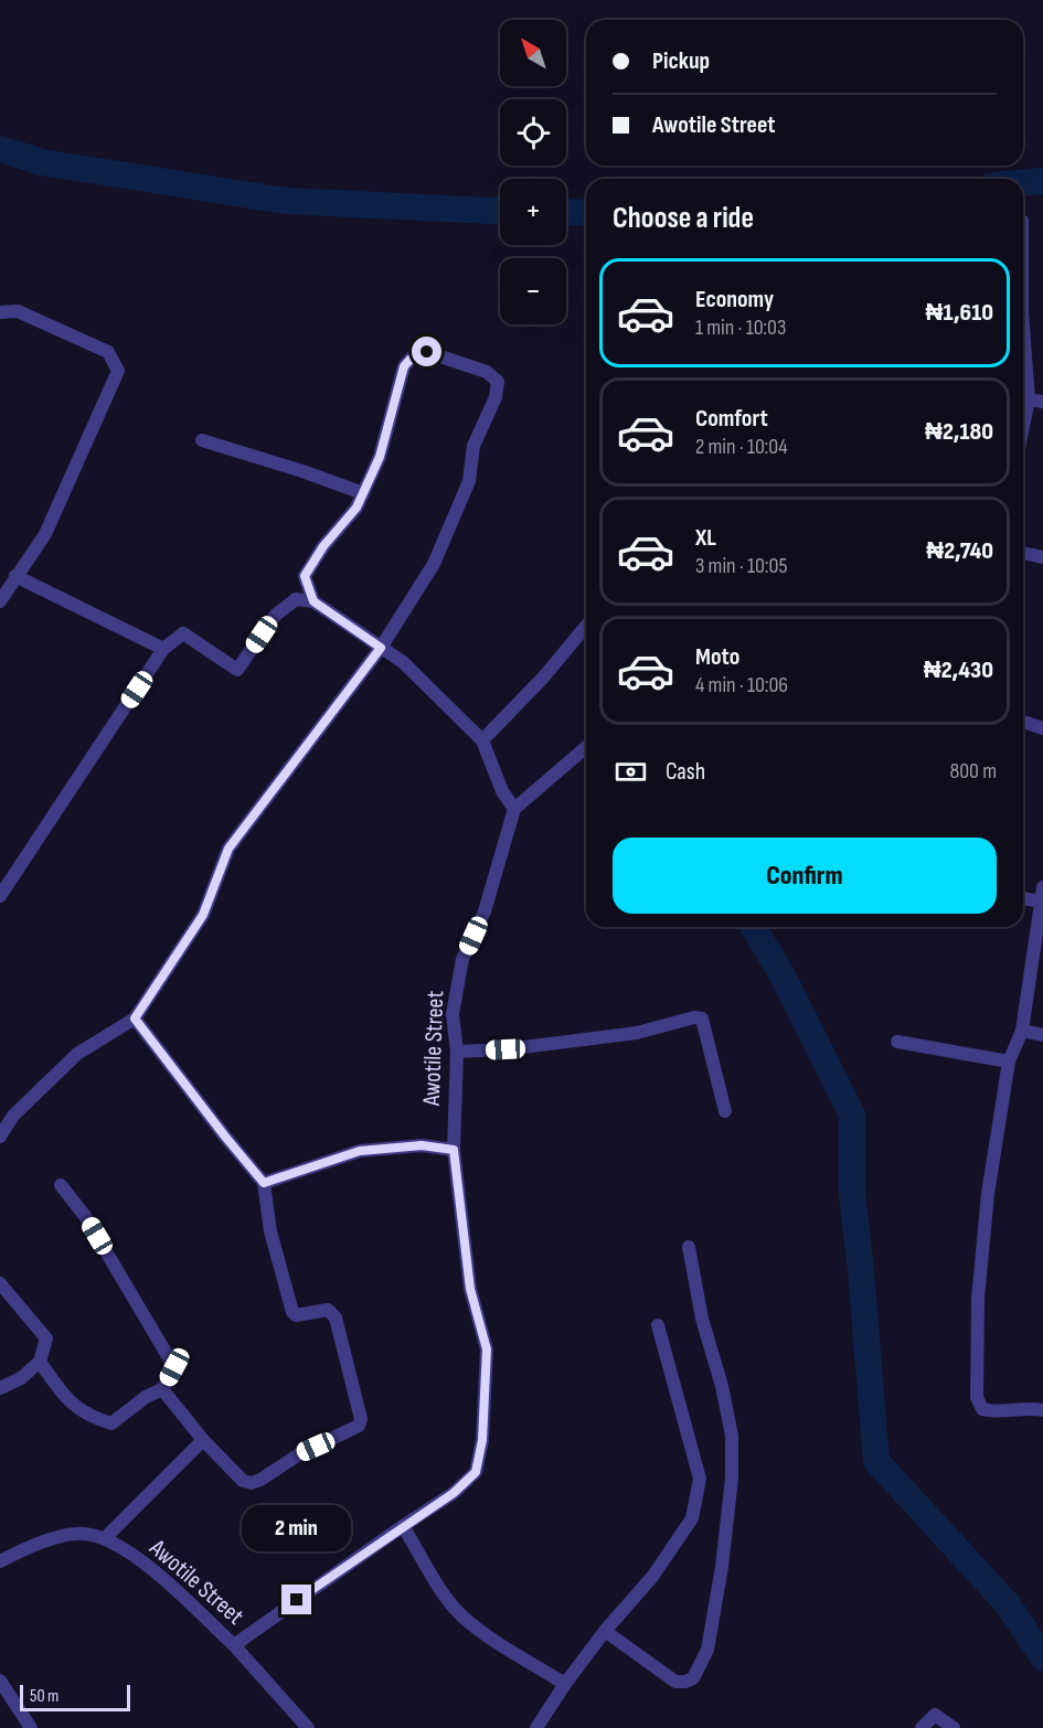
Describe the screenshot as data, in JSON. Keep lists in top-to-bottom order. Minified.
{"streets":{"street":["Awotile Street"]},"scale_bar":"50 m","north":"top left","page":{"map_buttons":["+","−"],"banner":["Pickup","Awotile Street"],"heading":"Choose a ride","list":[{"name":"Economy","note":"1 min · 10:03","value":"₦1,610"},{"name":"Comfort","note":"2 min · 10:04","value":"₦2,180"},{"name":"XL","note":"3 min · 10:05","value":"₦2,740"},{"name":"Moto","note":"4 min · 10:06","value":"₦2,430"}],"pay":["Cash","800 m"],"buttons":"Confirm","bubble":"2 min","scale":"50 m"}}
